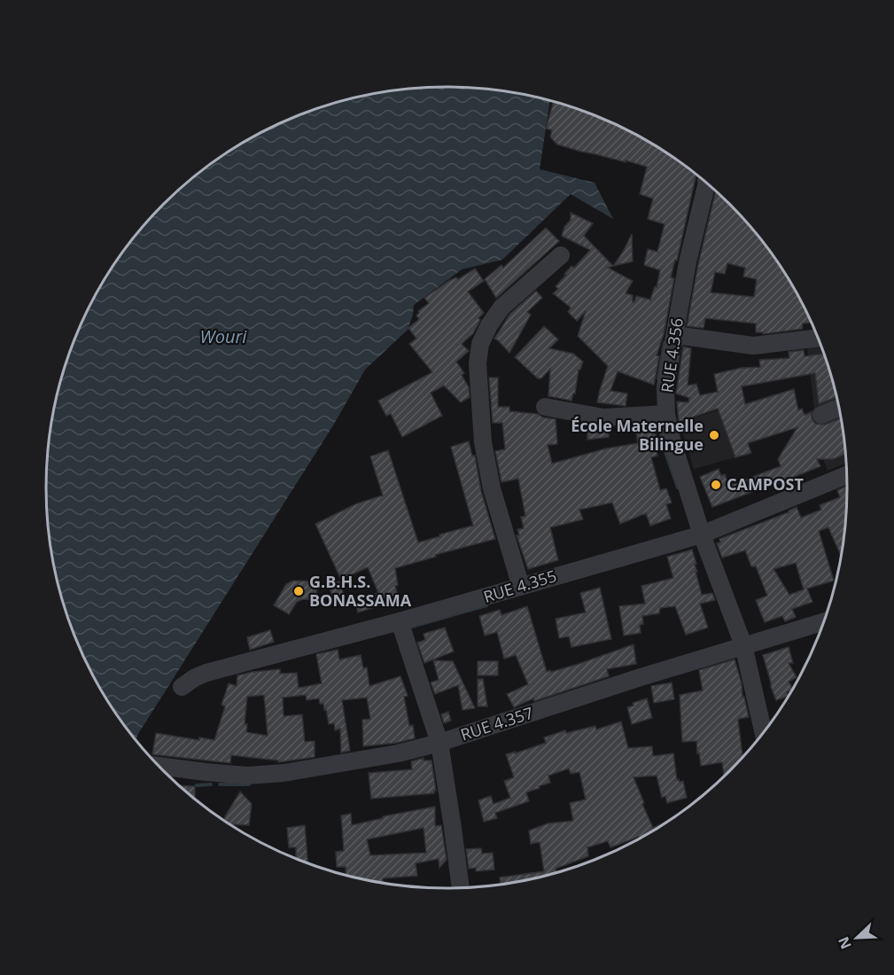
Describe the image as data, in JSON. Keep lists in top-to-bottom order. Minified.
{"streets":{"street":["RUE 4.356","RUE 4.355","RUE 4.357"]},"crossings":[["RUE 4.356","RUE 4.355"],["RUE 4.356","RUE 4.357"]],"water":["Wouri"],"places":["École Maternelle Bilingue","CAMPOST","G.B.H.S. BONASSAMA"],"north":"bottom left"}
